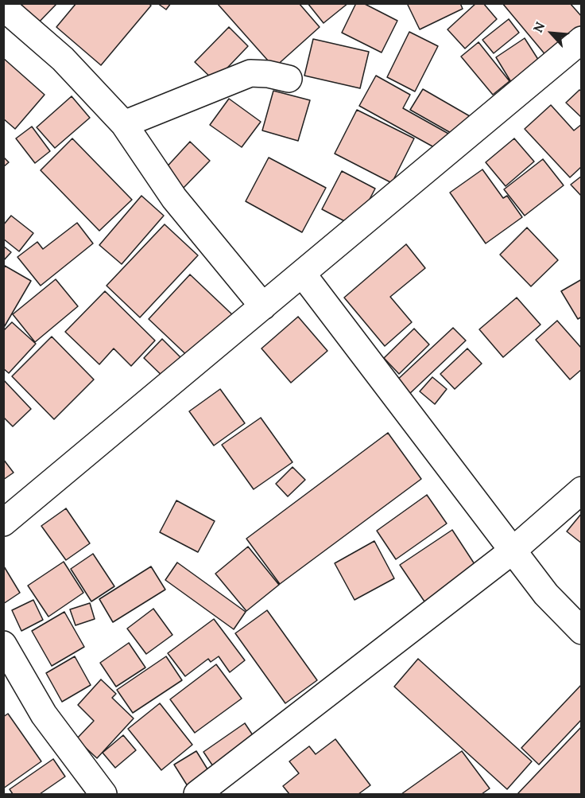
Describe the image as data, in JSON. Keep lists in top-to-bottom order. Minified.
{"north":"top left"}
